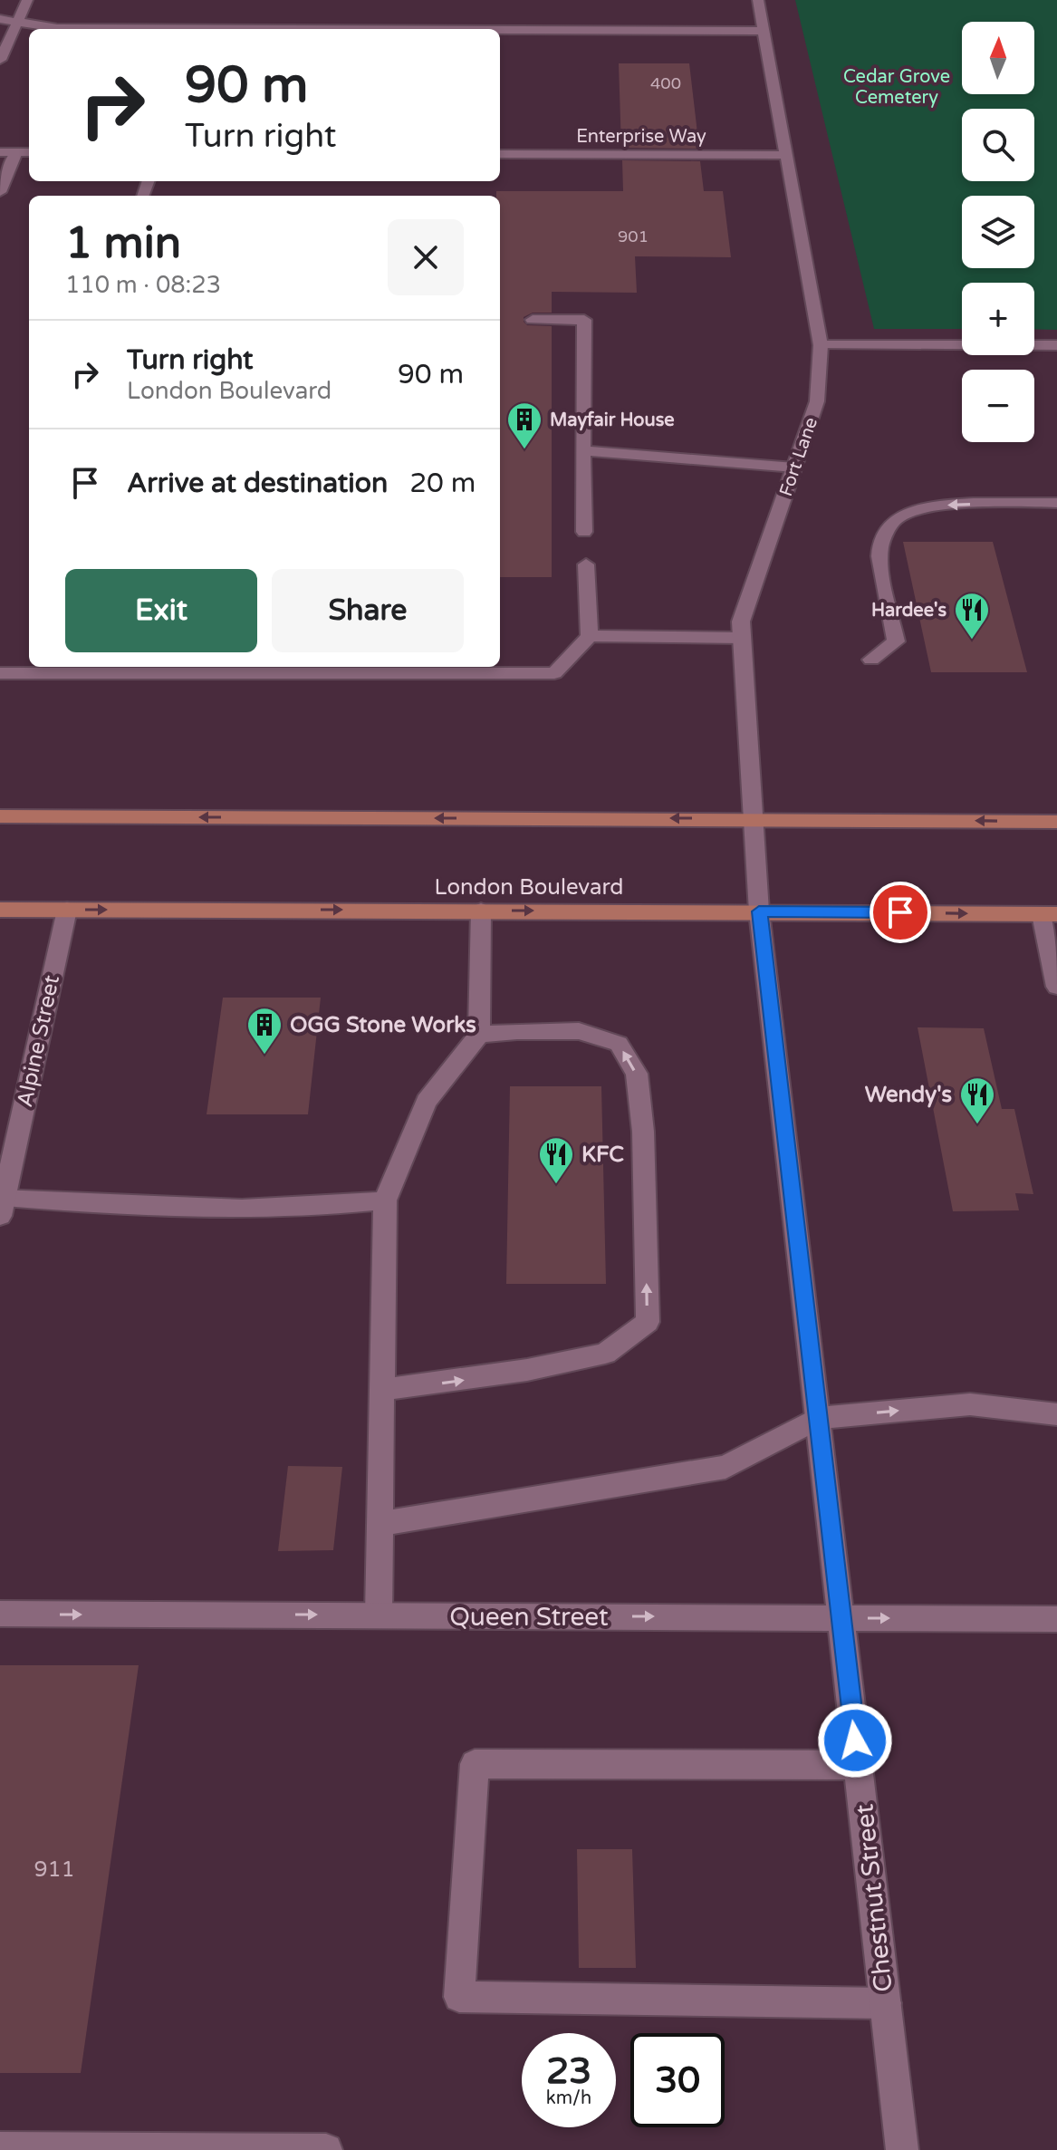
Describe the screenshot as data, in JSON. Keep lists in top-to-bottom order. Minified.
{"streets":{"main road":["London Boulevard"],"street":["Enterprise Way","Fort Lane","Alpine Street","Queen Street","Chestnut Street"]},"crossings":[["Enterprise Way","Fort Lane"],["Fort Lane","London Boulevard"],["Fort Lane","Chestnut Street"],["London Boulevard","Alpine Street"],["London Boulevard","Chestnut Street"],["Queen Street","Chestnut Street"]],"parks":["Cedar Grove Cemetery"],"places":{"building":["Mayfair House","OGG Stone Works"],"restaurant":["Hardee's","Wendy's","KFC"]},"house_numbers":["400","901","911"],"north":"top","page":{"map_buttons":["+","−"],"turn":["90 m","Turn right"],"heading":["1 min","110 m · 08:23"],"list":[{"name":"Turn right","note":"London Boulevard","value":"90 m"},{"name":"Arrive at destination","value":"20 m"}],"buttons":["Exit","Share"],"speed":"23 km/h","limit":"30"}}
